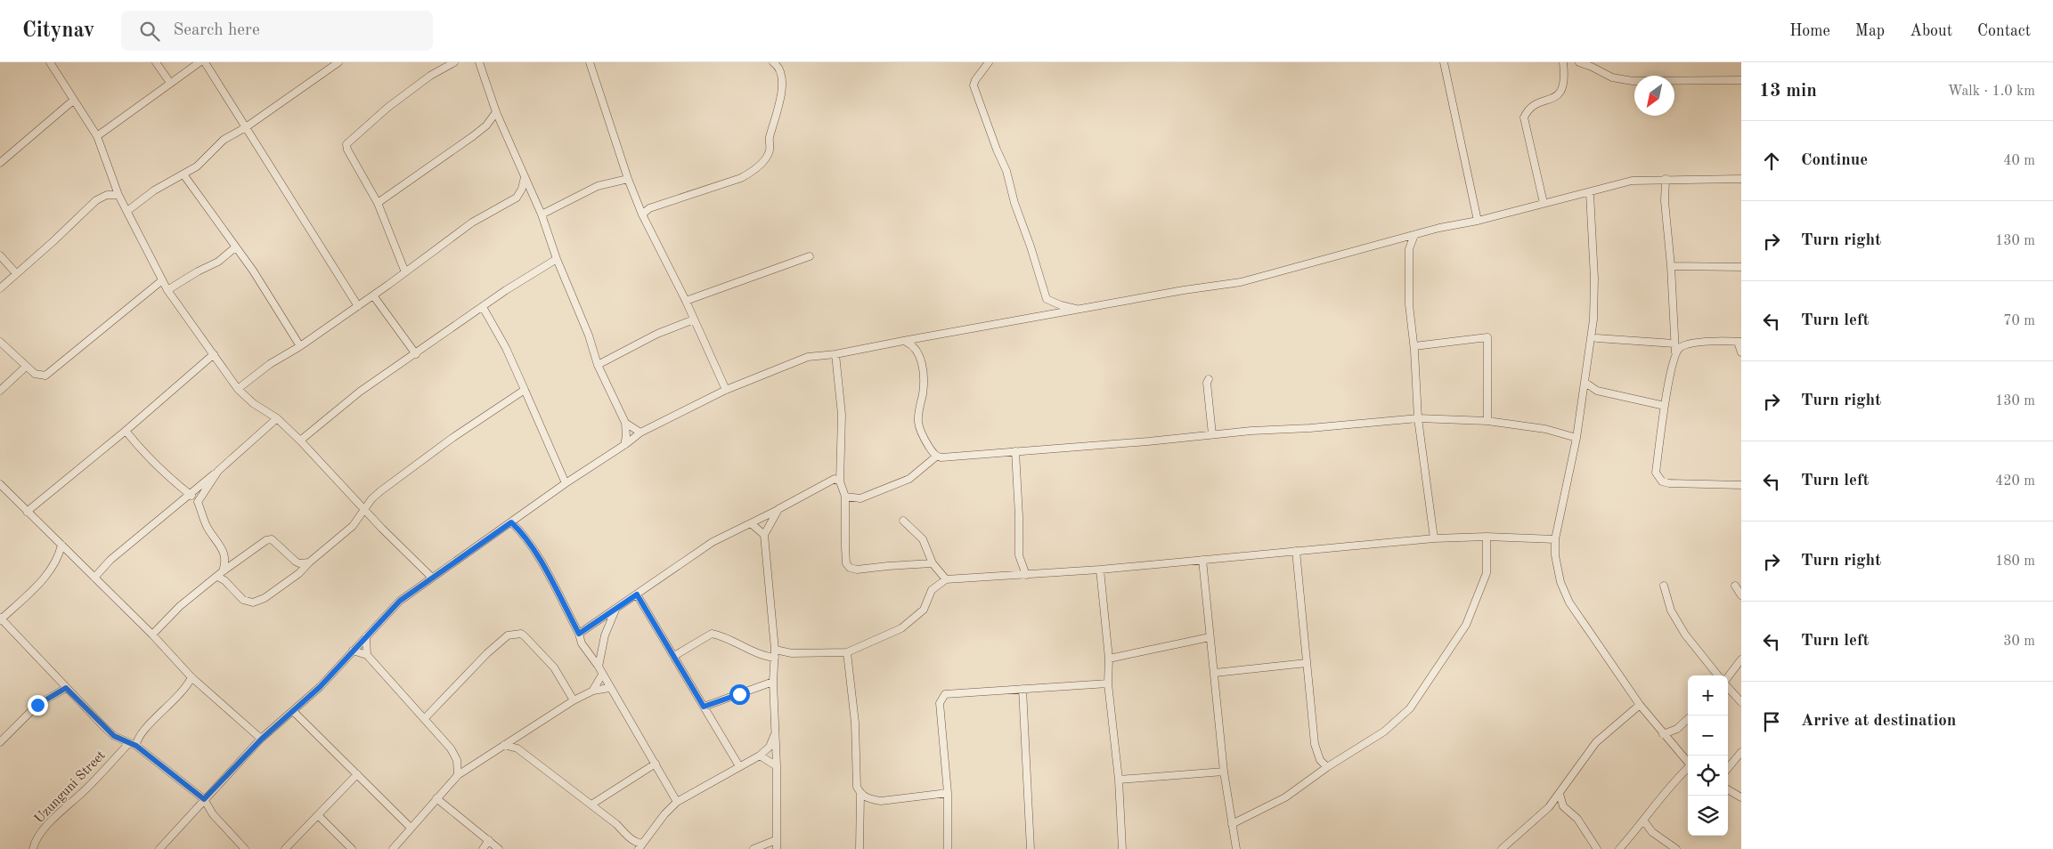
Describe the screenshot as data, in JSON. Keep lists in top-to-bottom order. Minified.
{"streets":{"street":["Uzunguni Street"]},"north":"bottom left","page":{"header":"Citynav","search":"Search here","nav":["Home","Map","About","Contact"],"heading":["13 min","Walk · 1.0 km"],"list":[["Continue","40 m"],["Turn right","130 m"],["Turn left","70 m"],["Turn right","130 m"],["Turn left","420 m"],["Turn right","180 m"],["Turn left","30 m"],"Arrive at destination"],"map_buttons":["+","−"]}}
